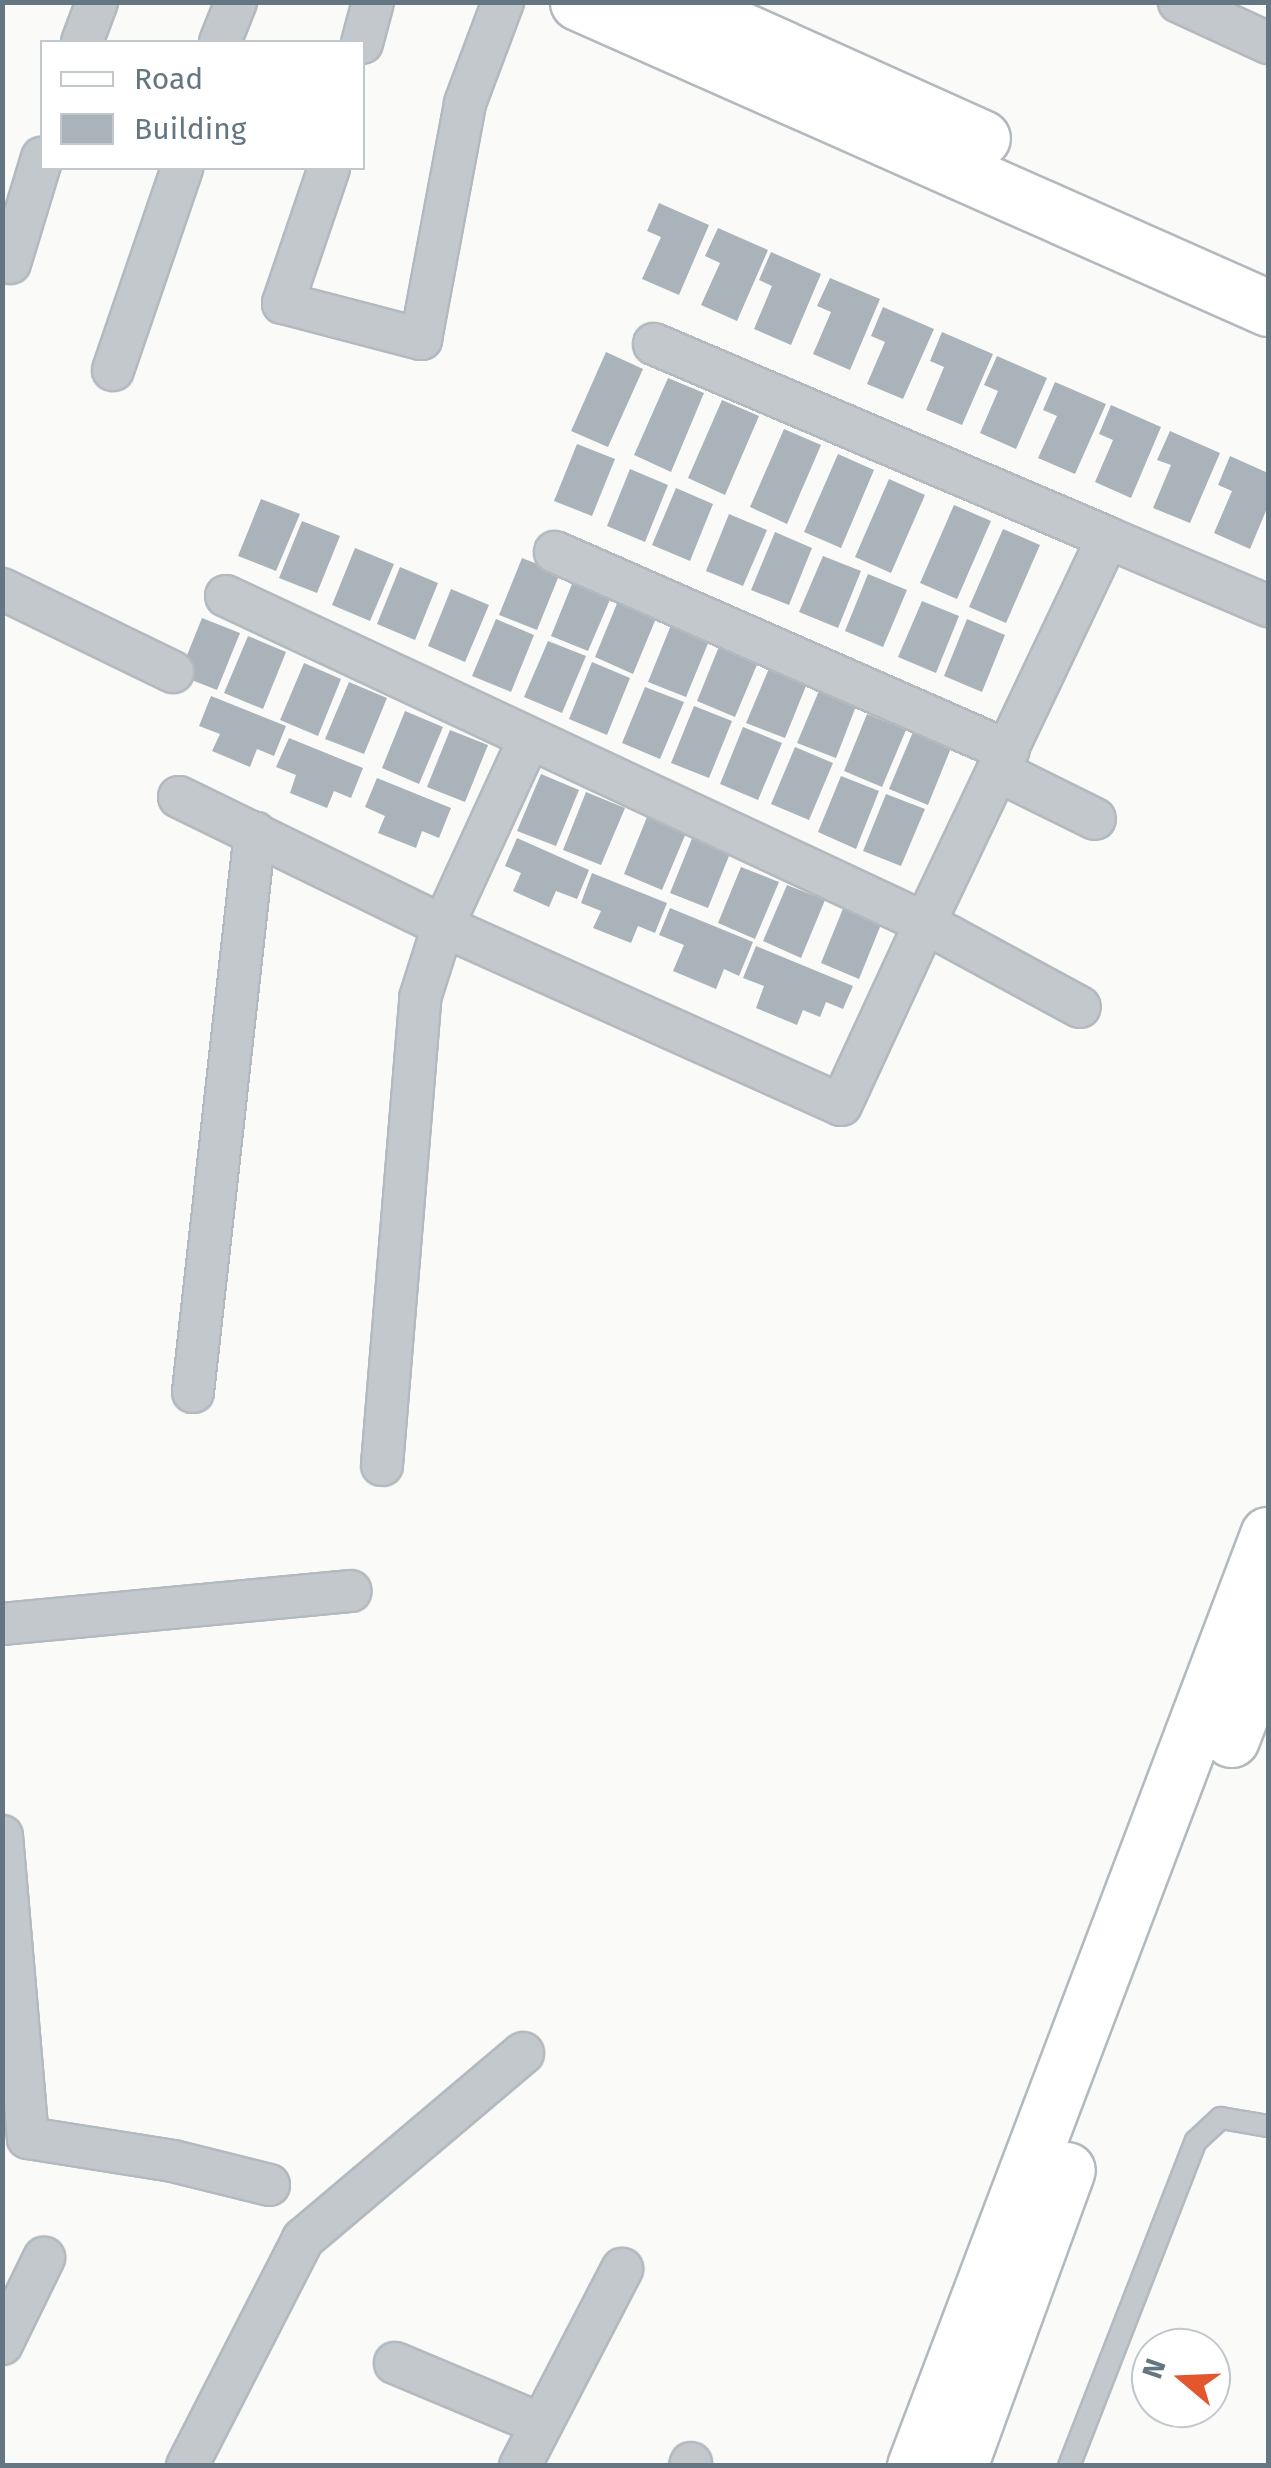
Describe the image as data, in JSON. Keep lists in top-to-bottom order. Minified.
{"legend":["Road","Building"],"north":"left"}
